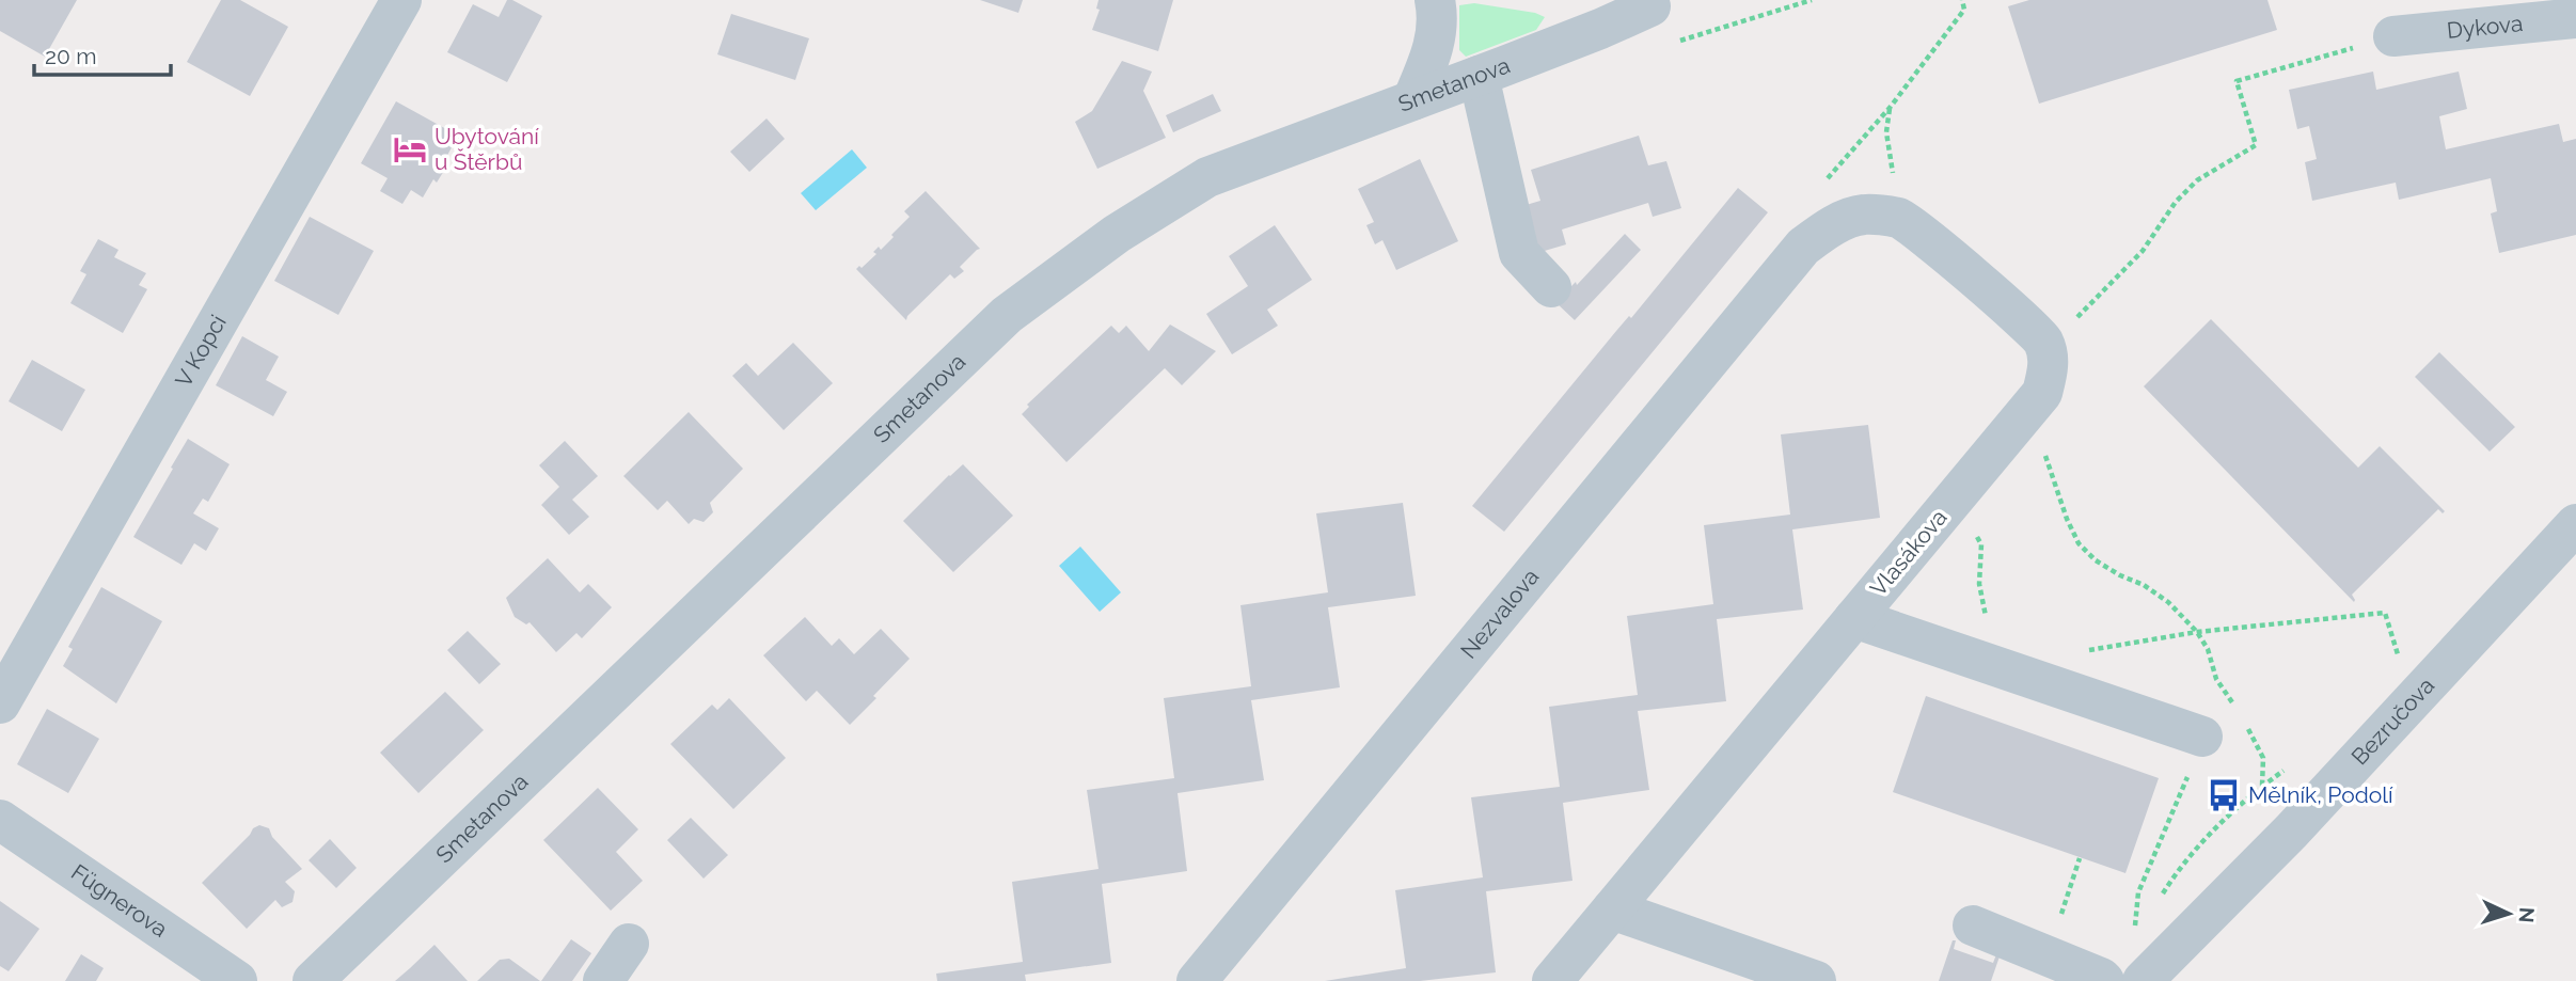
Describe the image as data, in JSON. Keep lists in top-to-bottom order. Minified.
{"streets":{"street":["Dykova","Smetanova","V Kopci","Vlasákova","Nezvalova","Bezručova","Fügnerova"]},"places":{"hotel":["Ubytování u Štěrbů"],"bus stop":["Mělník, Podolí"]},"scale_bar":"20 m","north":"right"}
